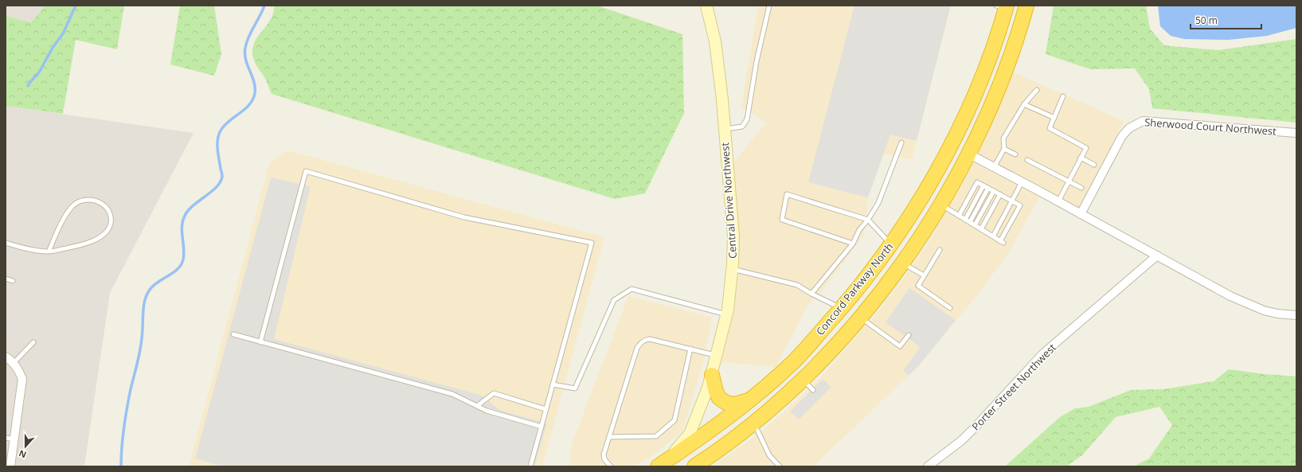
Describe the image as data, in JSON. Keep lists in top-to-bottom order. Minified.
{"streets":{"highway":["Concord Parkway North"],"street":["Sherwood Court Northwest","Central Drive Northwest","Porter Street Northwest"]},"crossings":[["Central Drive Northwest","Concord Parkway North"]],"scale_bar":"50 m","north":"bottom"}
